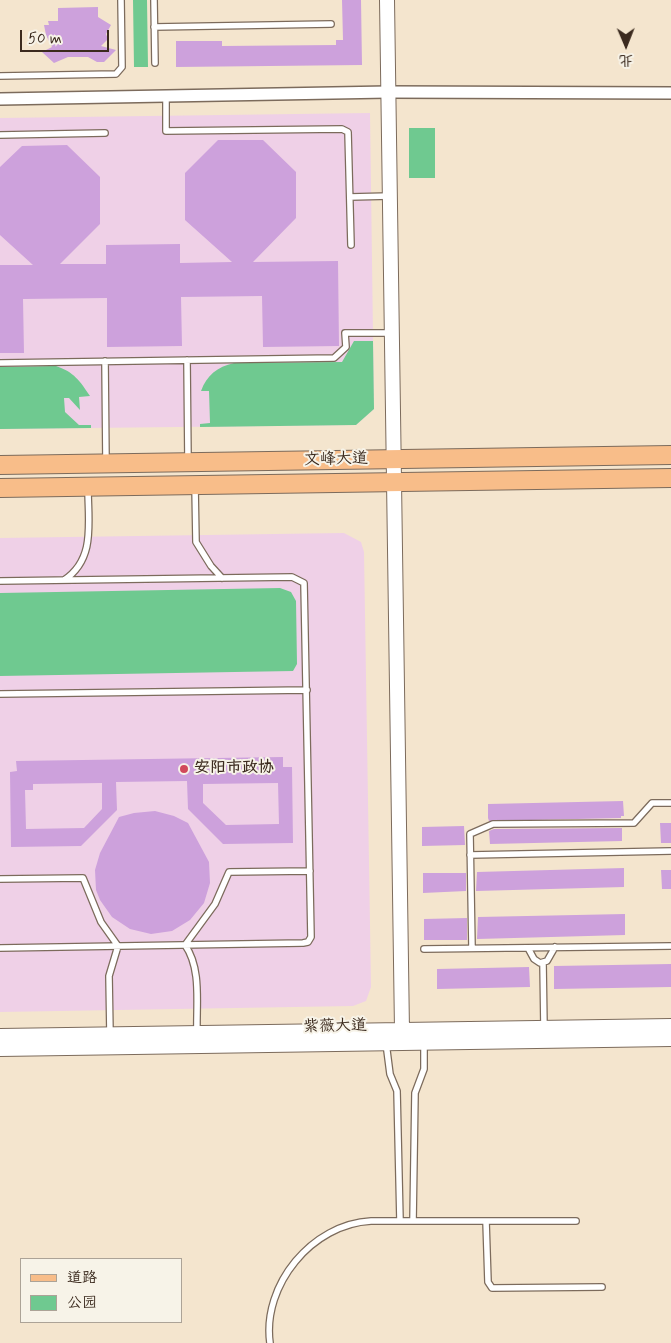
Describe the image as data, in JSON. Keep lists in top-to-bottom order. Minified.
{"streets":{"main road":["文峰大道"],"street":["紫薇大道"]},"places":["安阳市政协"],"legend":["道路","公园"],"scale_bar":"50 m","north":"bottom"}
